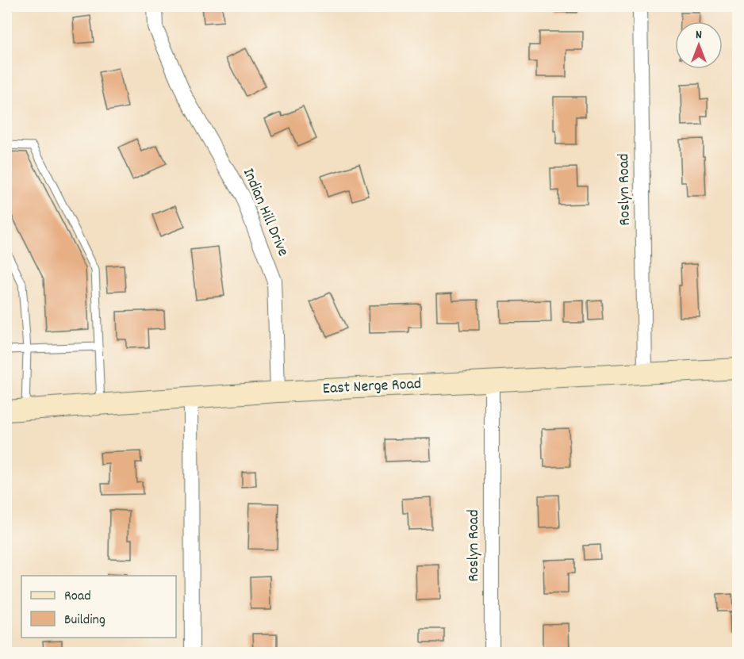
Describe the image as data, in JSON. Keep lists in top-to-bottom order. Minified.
{"streets":{"main road":["East Nerge Road"],"street":["Roslyn Road","Indian Hill Drive"]},"crossings":[["Roslyn Road","East Nerge Road"],["Indian Hill Drive","East Nerge Road"]],"legend":["Road","Building"],"north":"top"}
